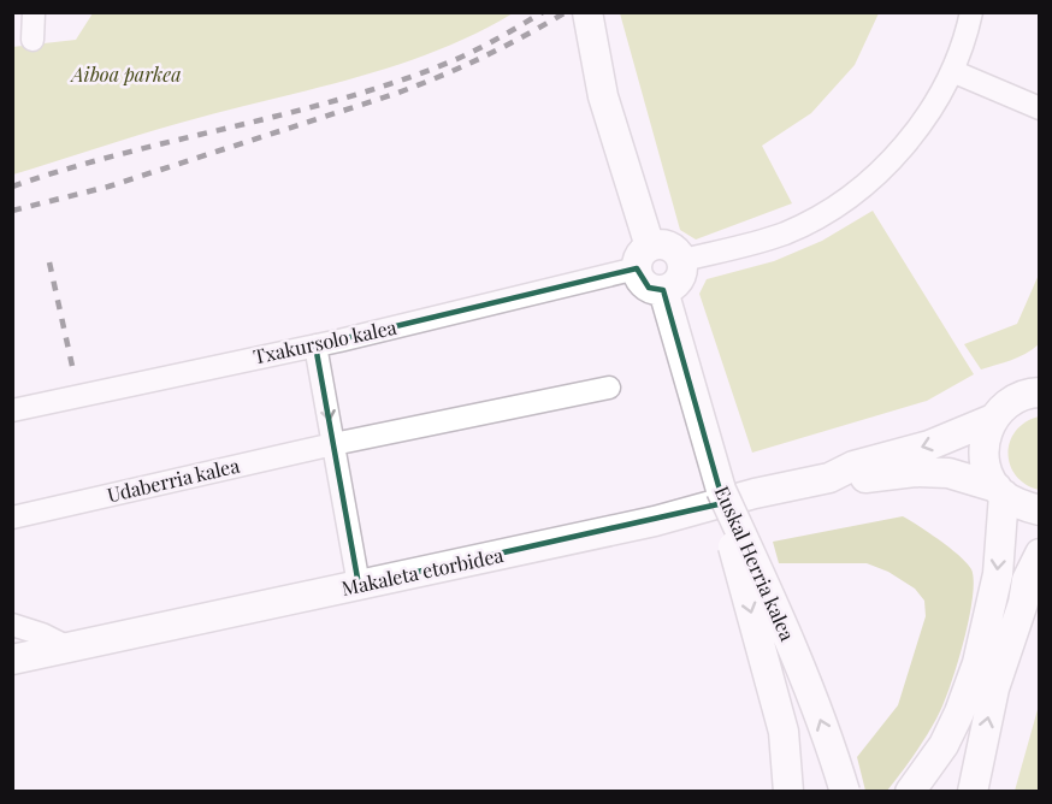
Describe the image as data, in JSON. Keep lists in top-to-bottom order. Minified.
{"streets":{"street":["Txakursolo kalea","Udaberria kalea","Euskal Herria kalea","Makaleta etorbidea"]},"crossings":[["Txakursolo kalea","Euskal Herria kalea"]],"parks":["Aiboa parkea"]}
